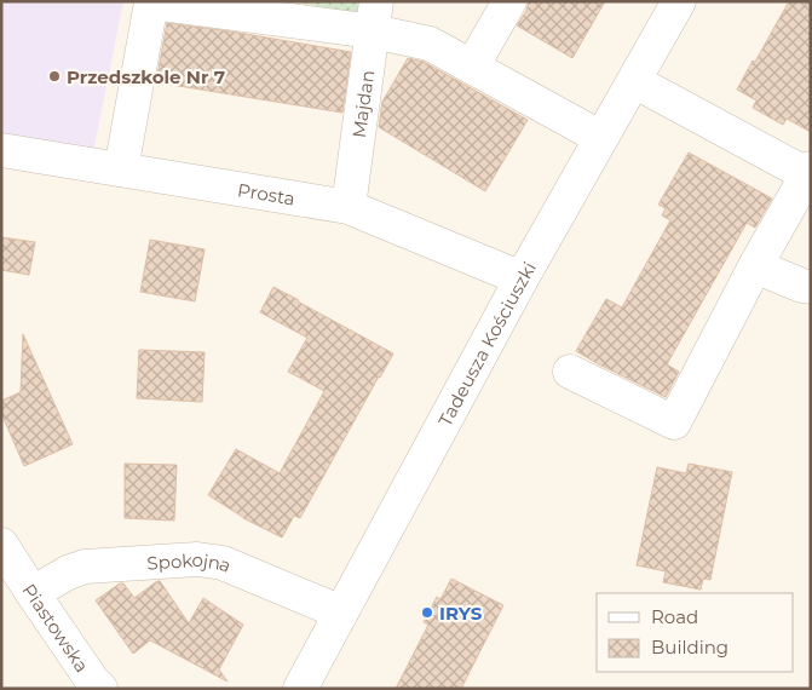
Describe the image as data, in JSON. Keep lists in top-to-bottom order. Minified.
{"streets":{"street":["Majdan","Prosta","Tadeusza Kościuszki","Spokojna","Piastowska"]},"crossings":[["Majdan","Prosta"],["Prosta","Tadeusza Kościuszki"],["Tadeusza Kościuszki","Spokojna"],["Spokojna","Piastowska"]],"places":["Przedszkole Nr 7","IRYS"],"legend":["Road","Building"]}
